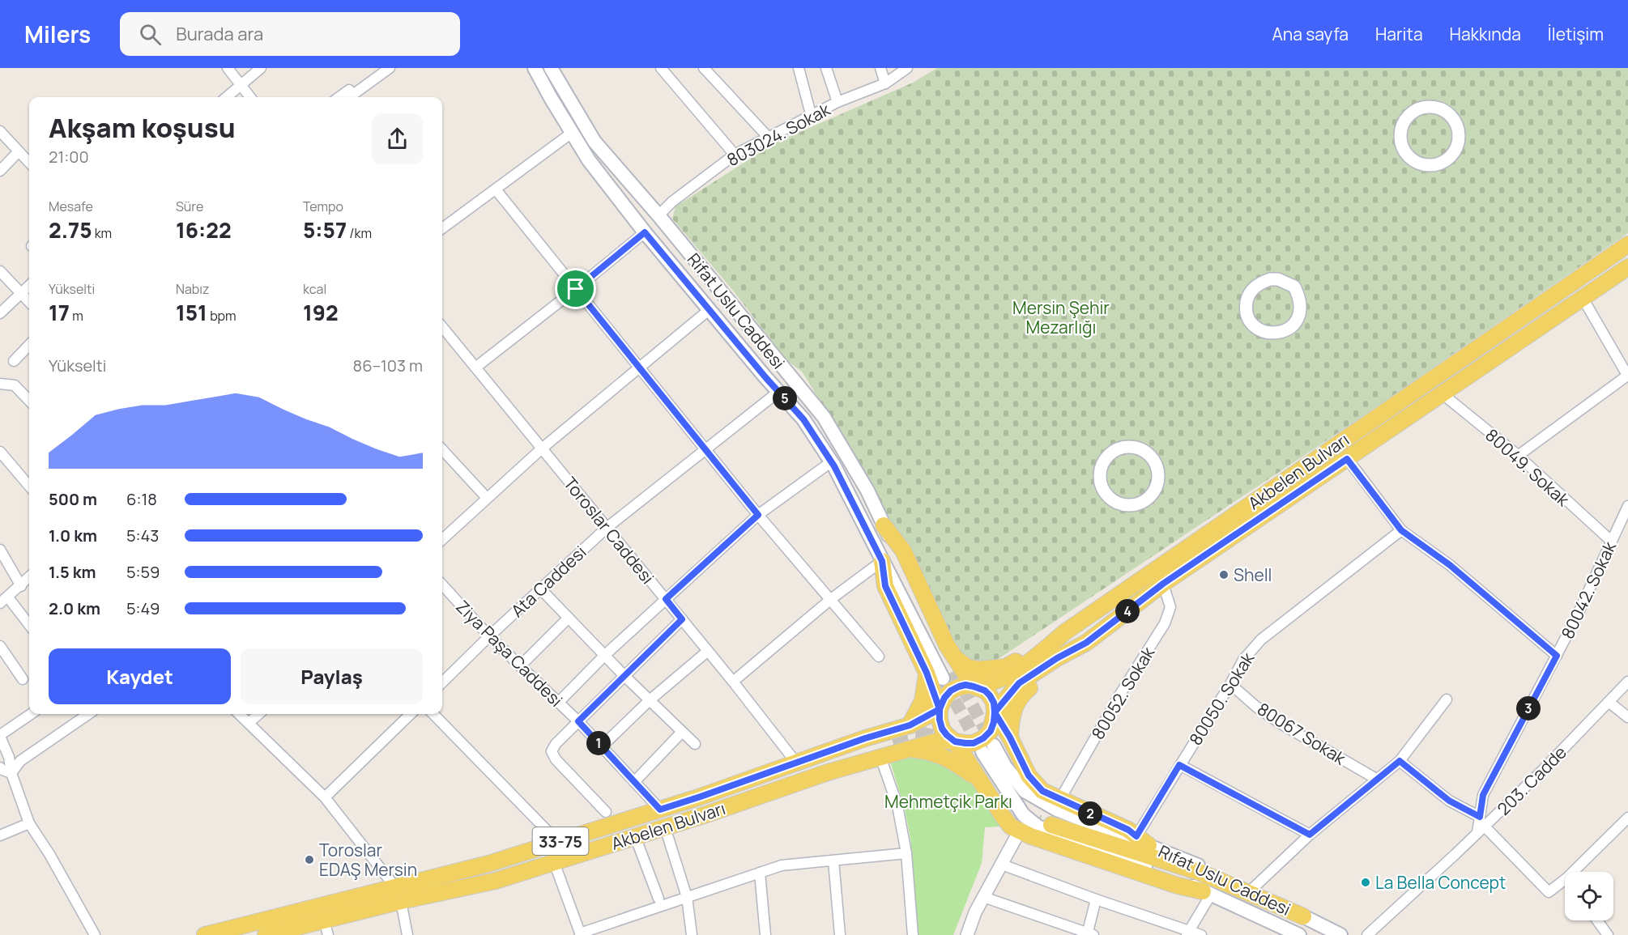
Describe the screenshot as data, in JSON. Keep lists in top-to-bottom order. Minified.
{"streets":{"main road":["Rifat Uslu Caddesi","Akbelen Bulvarı","33-75","Rıfat Uslu Caddesi"],"street":["803024. Sokak","80049. Sokak","Toroslar Caddesi","Ata Caddesi","80042. Sokak","Ziya Paşa Caddesi","80052. Sokak","80050. Sokak","80067 Sokak","203. Cadde"]},"crossings":[["803024. Sokak","Rifat Uslu Caddesi"],["Rifat Uslu Caddesi","Ata Caddesi"],["Rifat Uslu Caddesi","33-75"],["80049. Sokak","Akbelen Bulvarı"],["80049. Sokak","80042. Sokak"],["Akbelen Bulvarı","Toroslar Caddesi"],["Akbelen Bulvarı","Ziya Paşa Caddesi"],["Akbelen Bulvarı","80052. Sokak"],["Akbelen Bulvarı","33-75"],["Akbelen Bulvarı","Rıfat Uslu Caddesi"],["Toroslar Caddesi","Ata Caddesi"],["Ata Caddesi","Ziya Paşa Caddesi"],["80042. Sokak","203. Cadde"],["80050. Sokak","80067 Sokak"],["80050. Sokak","Rıfat Uslu Caddesi"],["33-75","Rıfat Uslu Caddesi"]],"parks":["Mersin Şehir Mezarlığı","Mehmetçik Parkı"],"places":["Shell","Toroslar EDAŞ Mersin","La Bella Concept"],"page":{"header":"Milers","search":"Burada ara","nav":["Ana sayfa","Harita","Hakkında","İletişim"],"heading":["Akşam koşusu","21:00"],"stats":[["Mesafe","2.75 km"],["Süre","16:22"],["Tempo","5:57 /km"],["Yükselti","17 m"],["Nabız","151 bpm"],["kcal","192"]],"chart":["Yükselti","86–103 m"],"pins":["5","4","3","1","2"],"list":[{"name":"500 m","note":"6:18"},{"name":"1.0 km","note":"5:43"},{"name":"1.5 km","note":"5:59"},{"name":"2.0 km","note":"5:49"}],"buttons":["Kaydet","Paylaş"]}}
